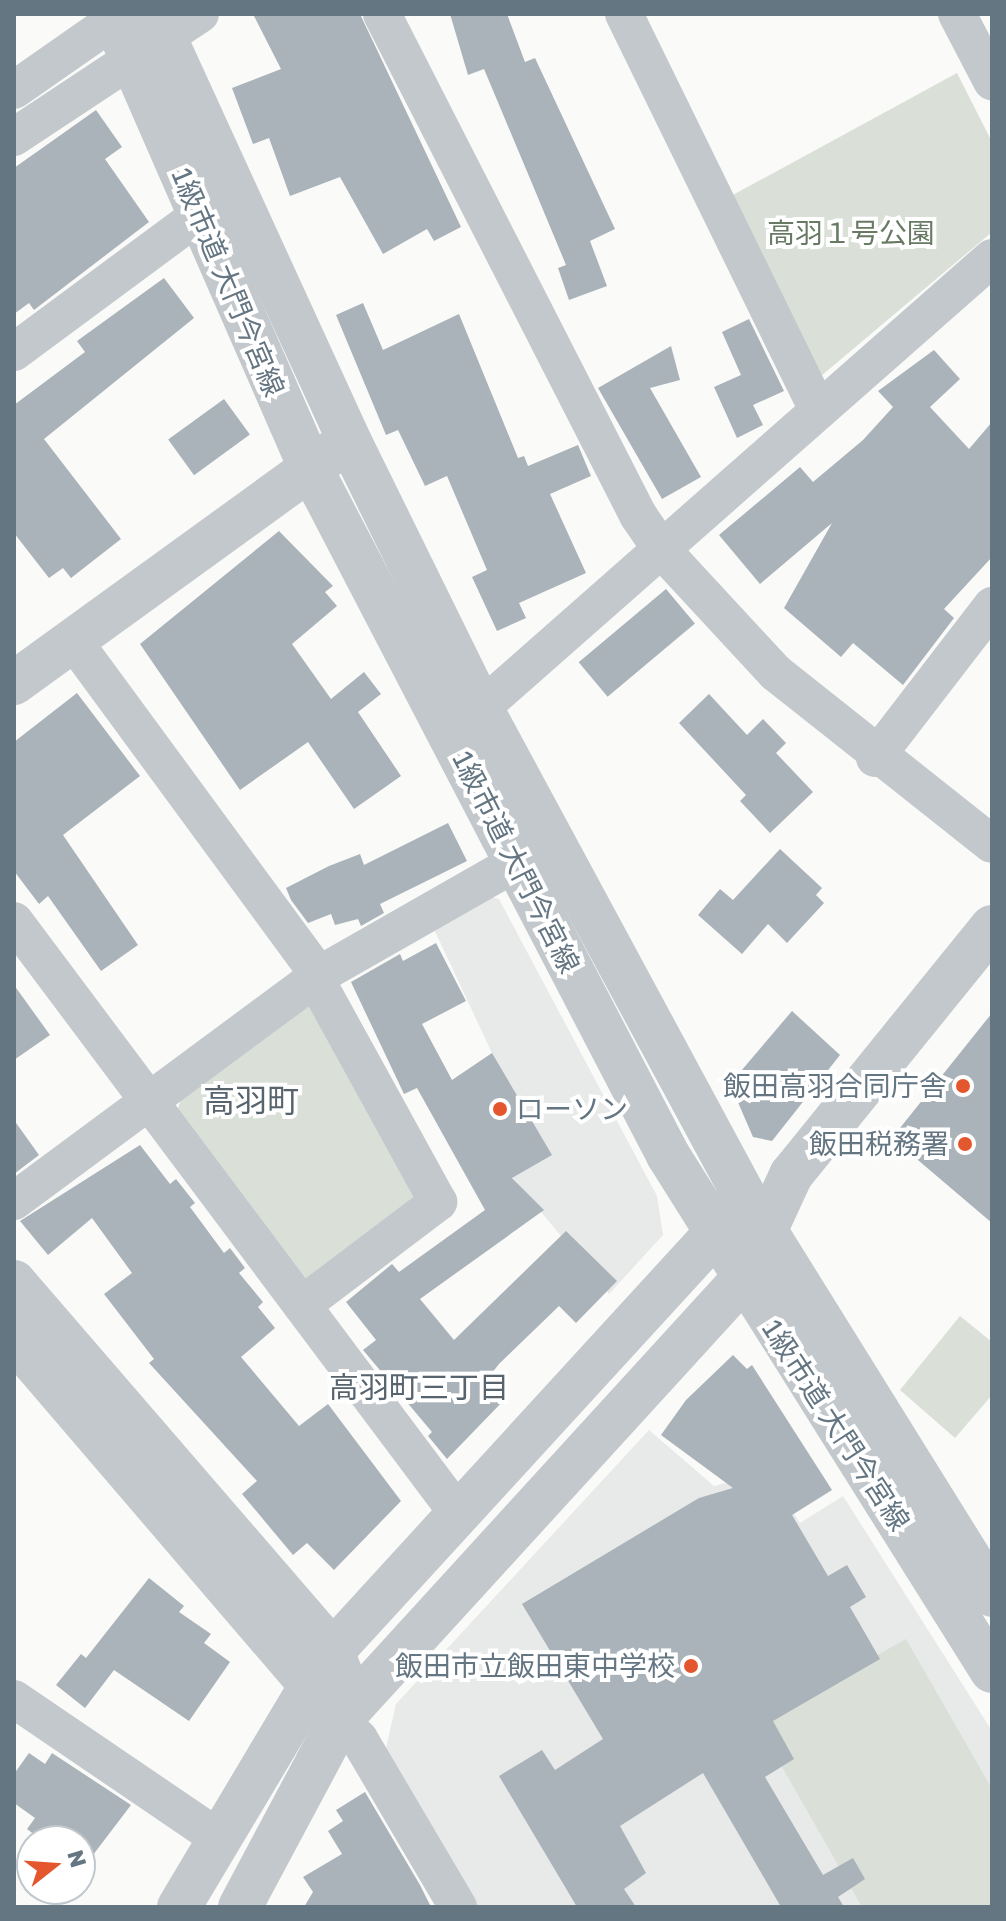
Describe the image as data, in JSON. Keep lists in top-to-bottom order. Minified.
{"streets":{"street":["1級市道 大門今宮線"]},"districts":["高羽町","高羽町三丁目"],"parks":["高羽１号公園"],"places":["飯田高羽合同庁舎","ローソン","飯田税務署","飯田市立飯田東中学校"],"north":"right"}
